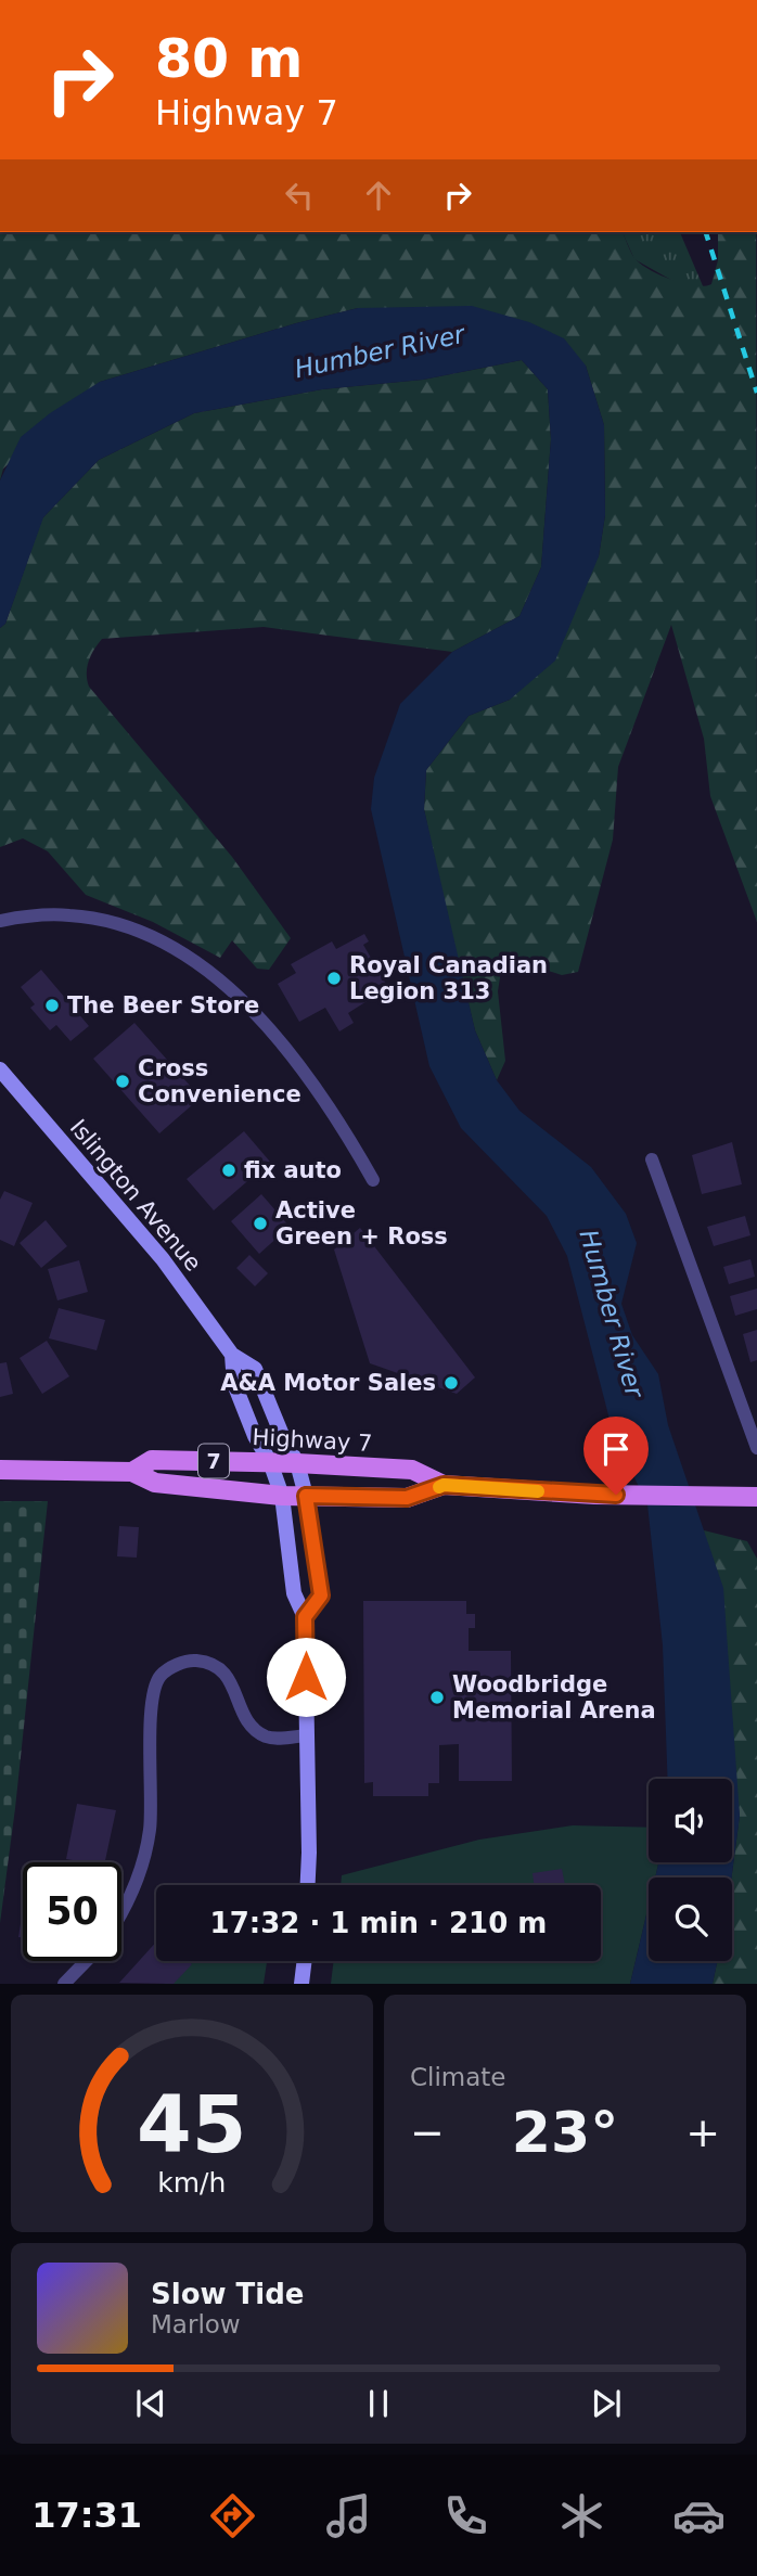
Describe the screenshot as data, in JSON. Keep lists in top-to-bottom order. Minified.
{"streets":{"main road":["Islington Avenue","Highway 7","7"]},"crossings":[["Islington Avenue","Highway 7"]],"water":["Humber River"],"places":["Royal Canadian Legion 313","The Beer Store","Cross Convenience","fix auto","Active Green + Ross","A&A Motor Sales","Woodbridge Memorial Arena"],"page":{"turn":["80 m","Highway 7"],"limit":"50","trip":"17:32 · 1 min · 210 m","tile":"Climate","heat":["−","23°","+"],"song":["Slow Tide","Marlow"],"tabs":"17:31","gauge":["45","km/h"]}}
